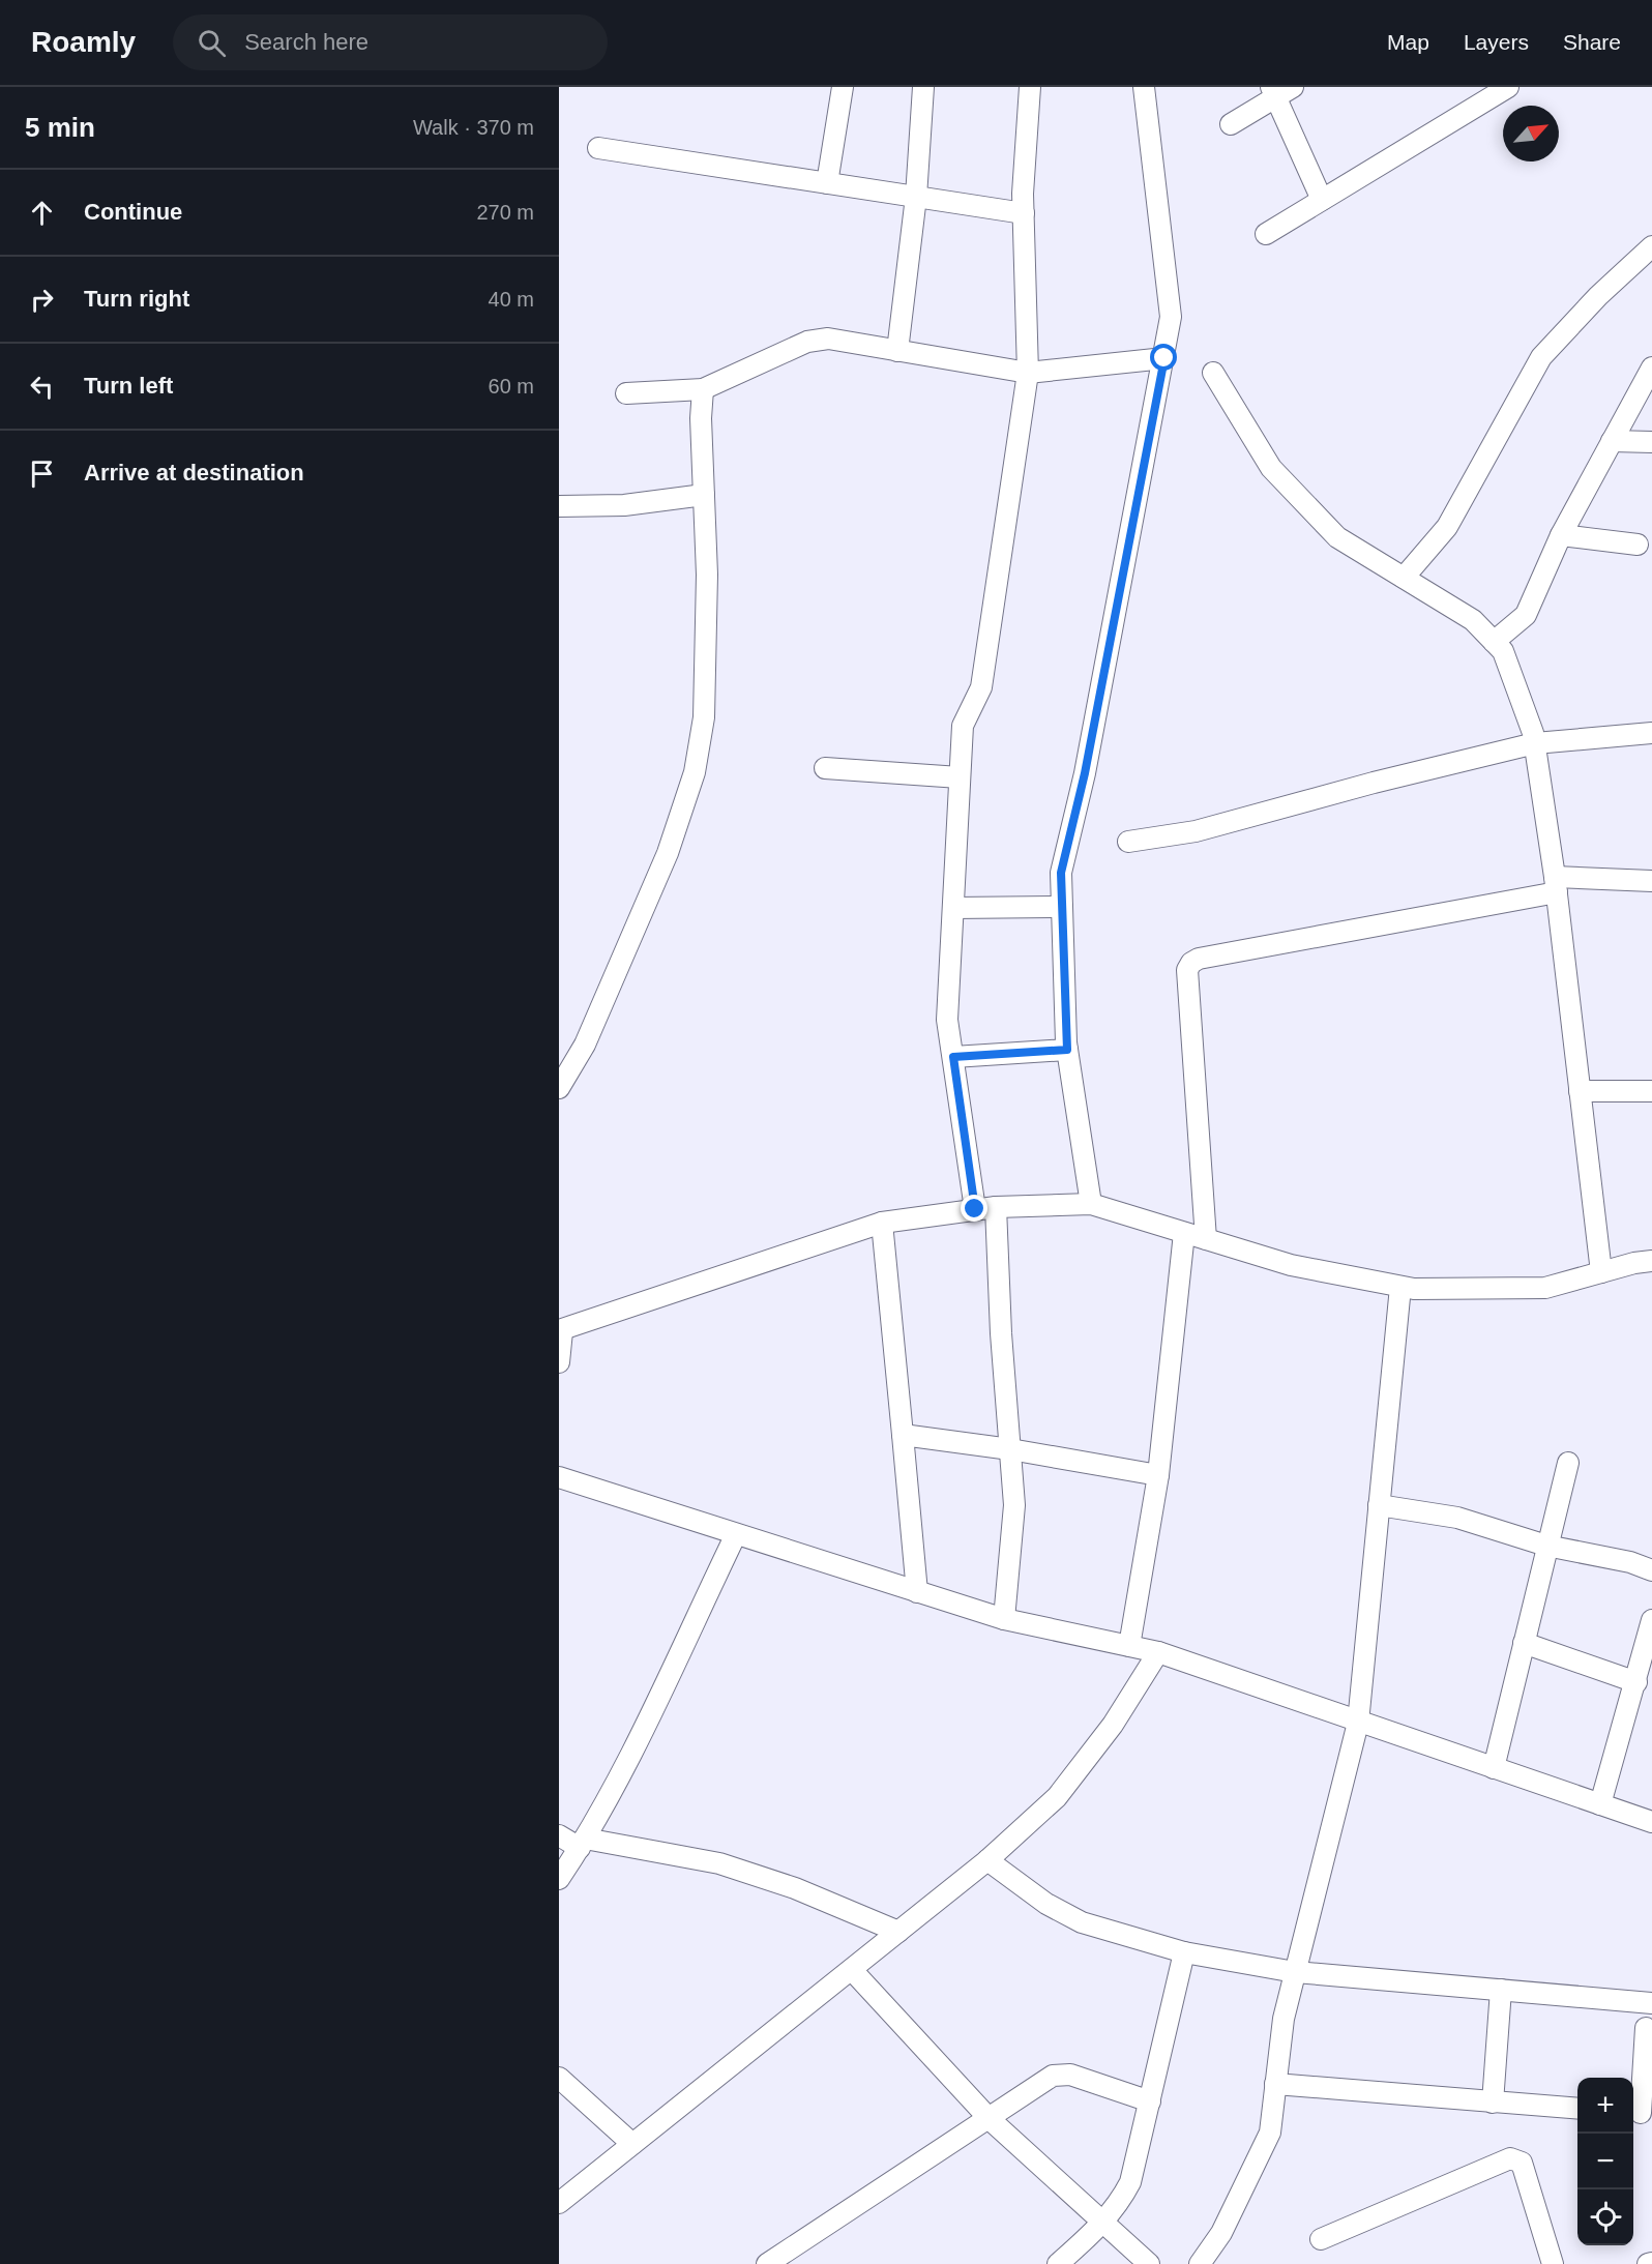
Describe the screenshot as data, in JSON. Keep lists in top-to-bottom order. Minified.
{"north":"top right","page":{"header":"Roamly","search":"Search here","nav":["Map","Layers","Share"],"heading":["5 min","Walk · 370 m"],"list":[["Continue","270 m"],["Turn right","40 m"],["Turn left","60 m"],"Arrive at destination"],"map_buttons":["+","−"]}}
